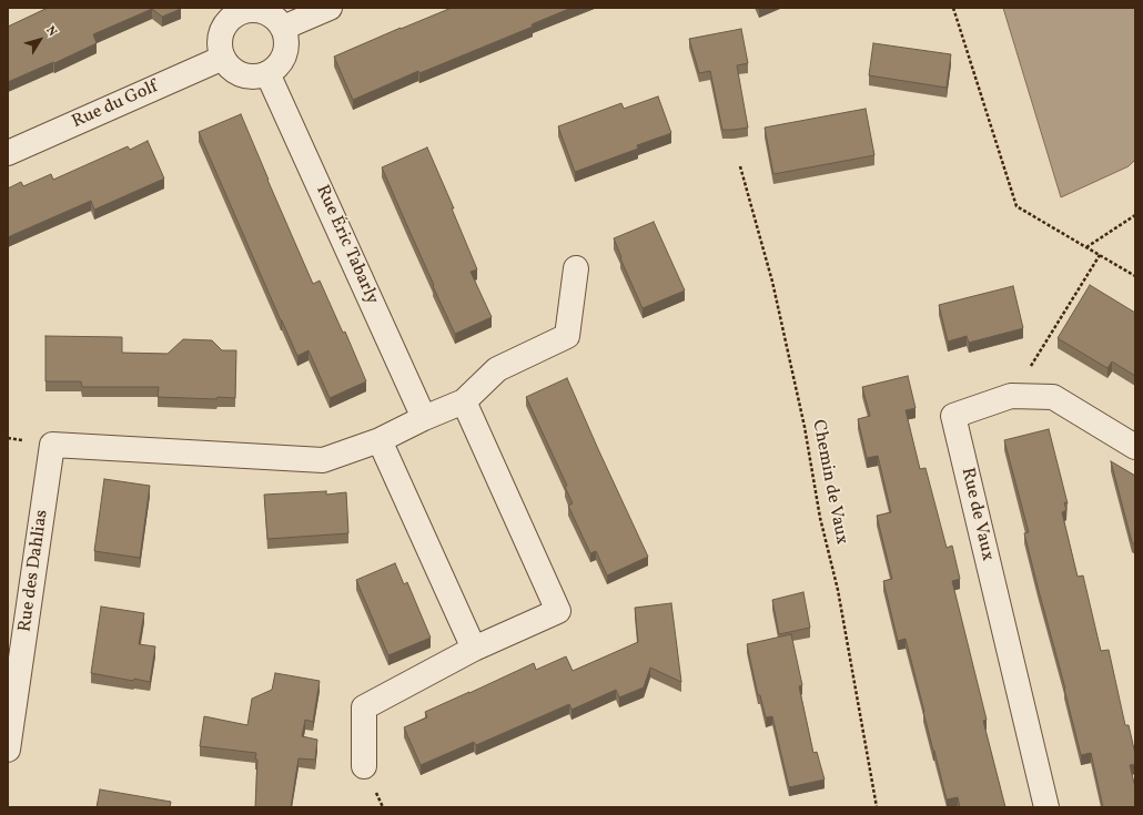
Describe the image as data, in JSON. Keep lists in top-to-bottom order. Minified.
{"streets":{"street":["Rue du Golf","Rue Éric Tabarly","Rue de Vaux","Rue des Dahlias"],"path":["Chemin de Vaux"]},"crossings":[["Rue du Golf","Rue Éric Tabarly"]],"north":"top right"}
